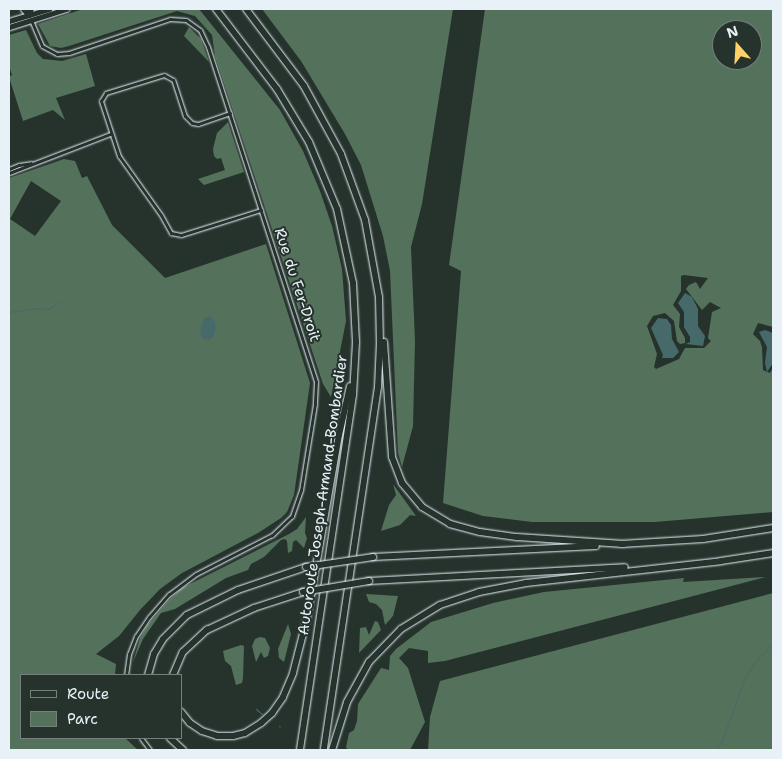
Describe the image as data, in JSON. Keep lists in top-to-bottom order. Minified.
{"streets":{"highway":["Autoroute Joseph-Armand-Bombardier"],"street":["Rue du Fer-Droit"]},"legend":["Route","Parc"],"north":"top"}
